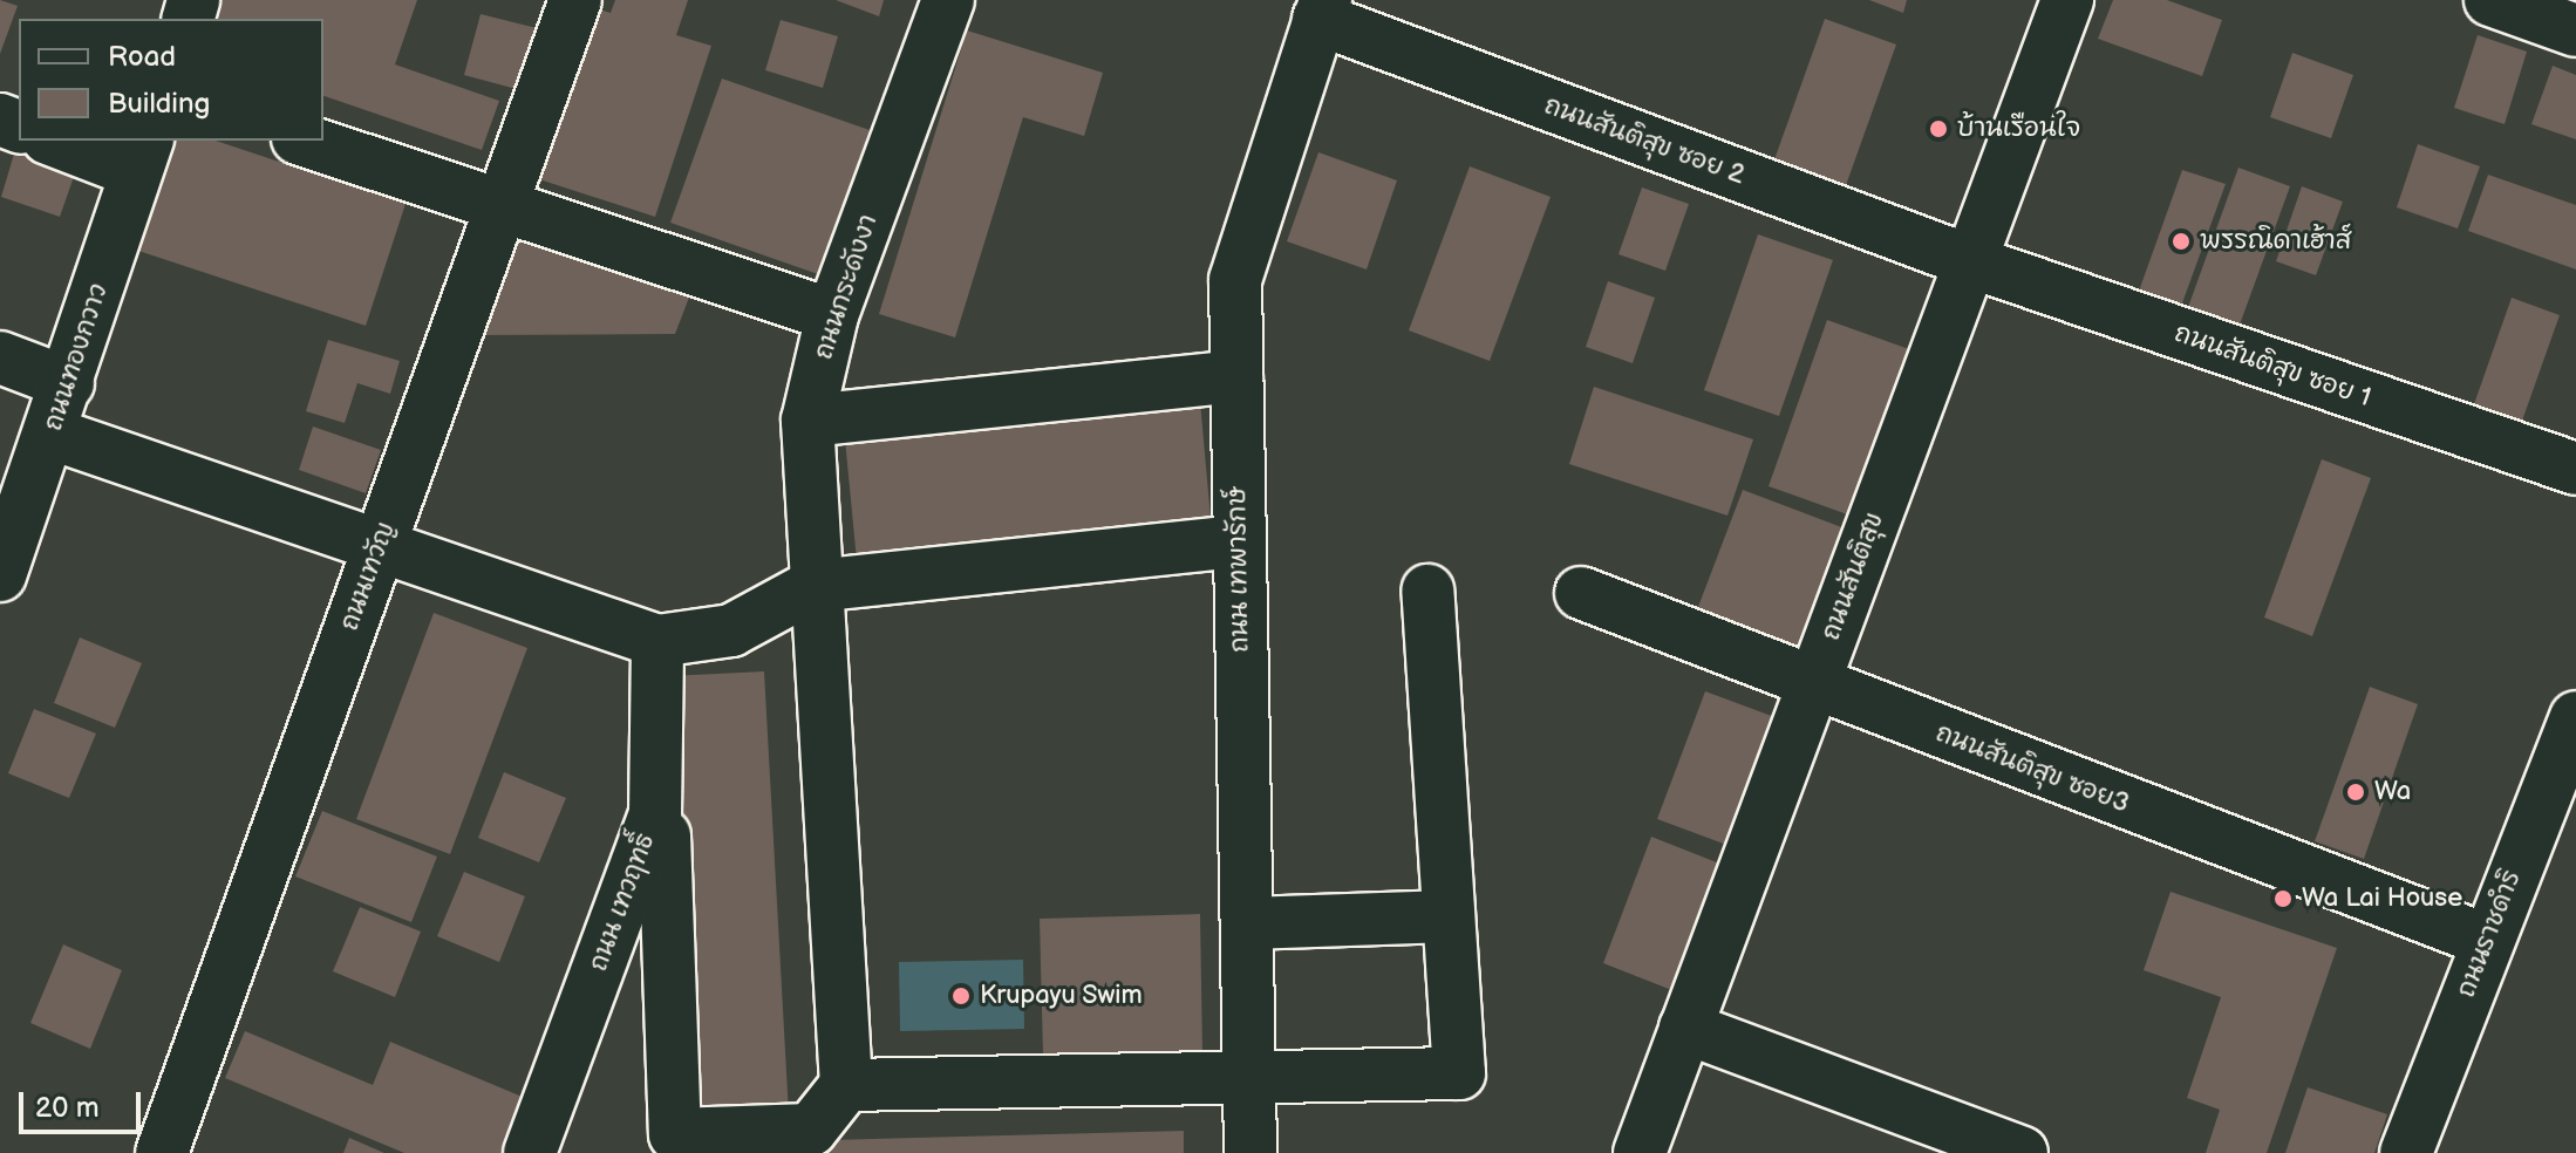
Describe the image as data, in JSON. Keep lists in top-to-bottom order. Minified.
{"streets":{"street":["ถนนสันติสุข ซอย 2","ถนนกระดังงา","ถนนทองกวาว","ถนนสันติสุข ซอย 1","ถนน เทพารักษ์","ถนนเทวัญ","ถนนสันติสุข","ถนนสันติสุข ซอย3","ถนน เทวฤทธิ์","ถนนราชดำริ"]},"crossings":[["ถนนสันติสุข ซอย 2","ถนนสันติสุข ซอย 1"],["ถนนสันติสุข ซอย 2","ถนน เทพารักษ์"],["ถนนสันติสุข ซอย 2","ถนนสันติสุข"],["ถนนสันติสุข ซอย 1","ถนนสันติสุข"],["ถนนสันติสุข","ถนนสันติสุข ซอย3"],["ถนนสันติสุข ซอย3","ถนนราชดำริ"]],"places":["บ้านเรือนใจ","พรรณิดาเฮ้าส์","Wa","Wa Lai House","Krupayu Swim"],"legend":["Road","Building"],"scale_bar":"20 m"}
